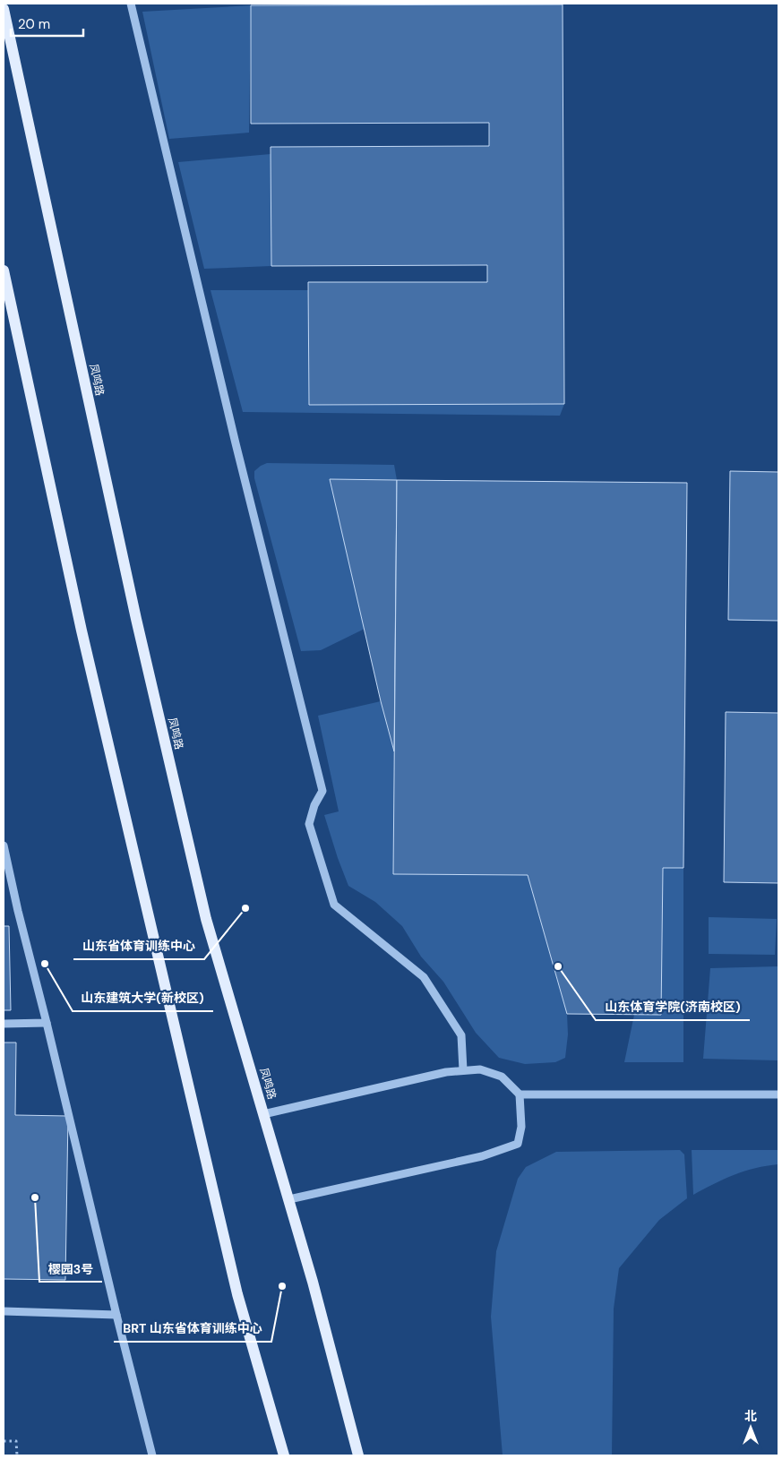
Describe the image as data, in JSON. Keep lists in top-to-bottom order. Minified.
{"streets":{"main road":["凤鸣路"]},"places":["山东省体育训练中心","山东建筑大学(新校区)","山东体育学院(济南校区)","樱园3号","BRT 山东省体育训练中心"],"scale_bar":"20 m","north":"top"}
